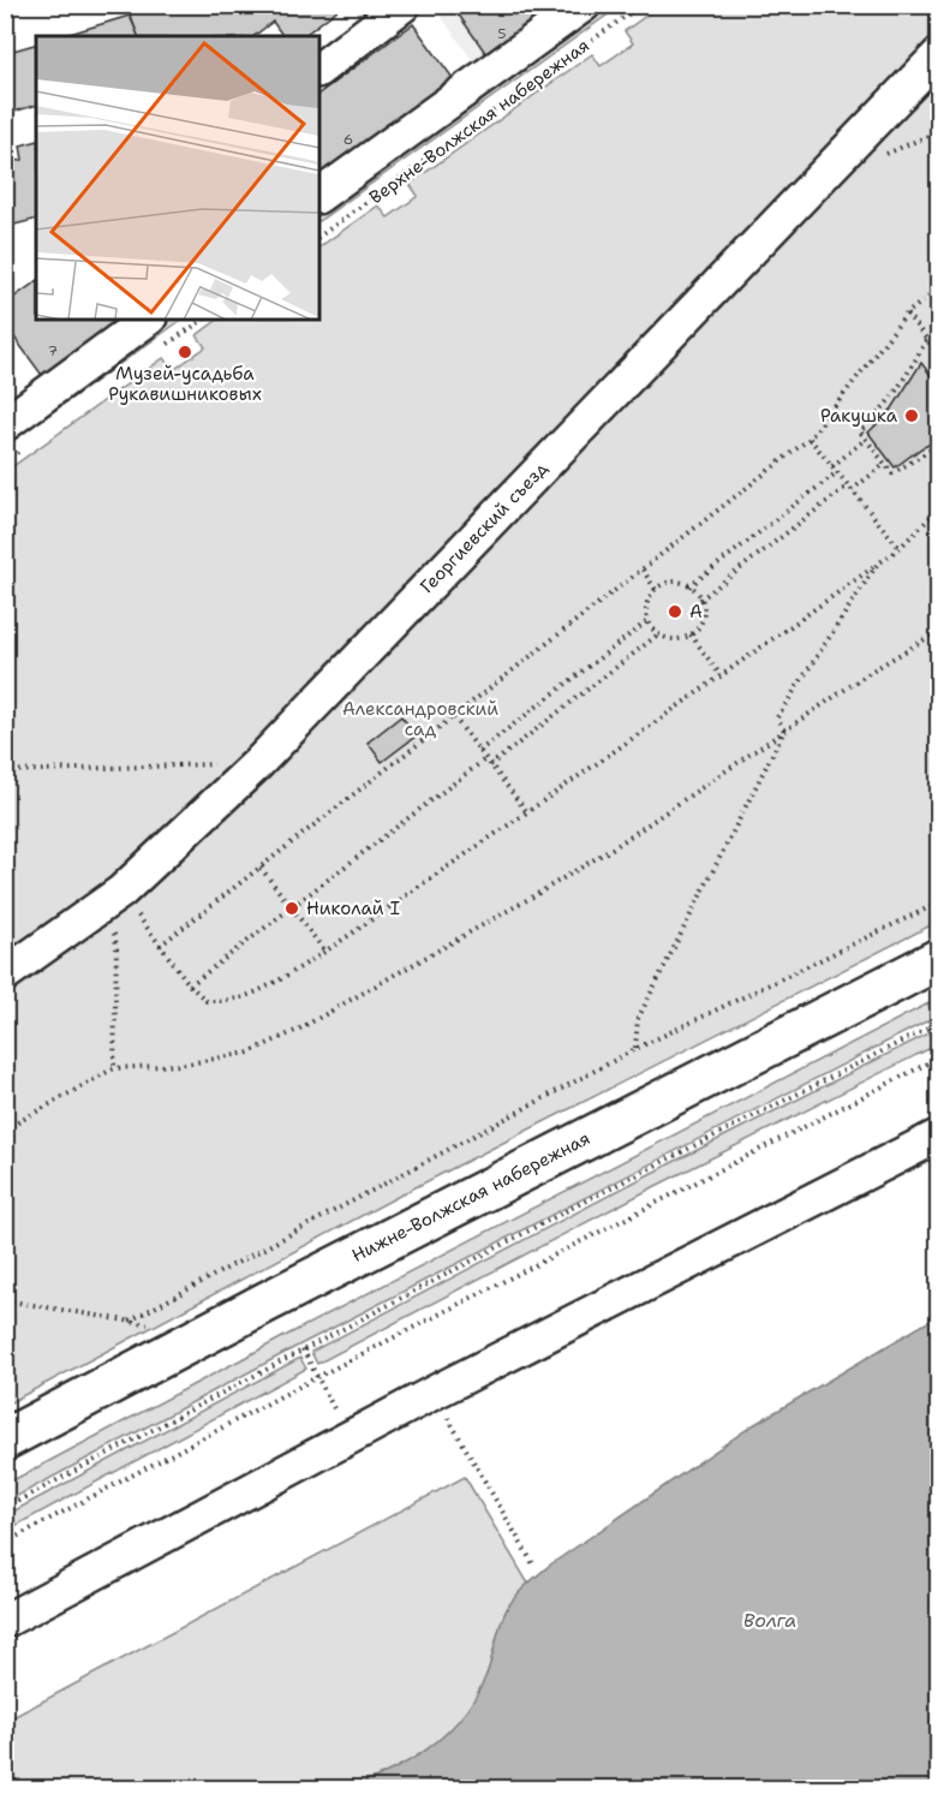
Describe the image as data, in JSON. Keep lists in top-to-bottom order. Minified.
{"streets":{"main road":["Нижне-Волжская набережная"],"street":["Верхне-Волжская набережная","Георгиевский съезд"]},"water":["Волга"],"parks":["Александровский сад"],"places":["Музей-усадьба Рукавишниковых","Ракушка","А","Николай I"],"house_numbers":["5","6","7"]}
